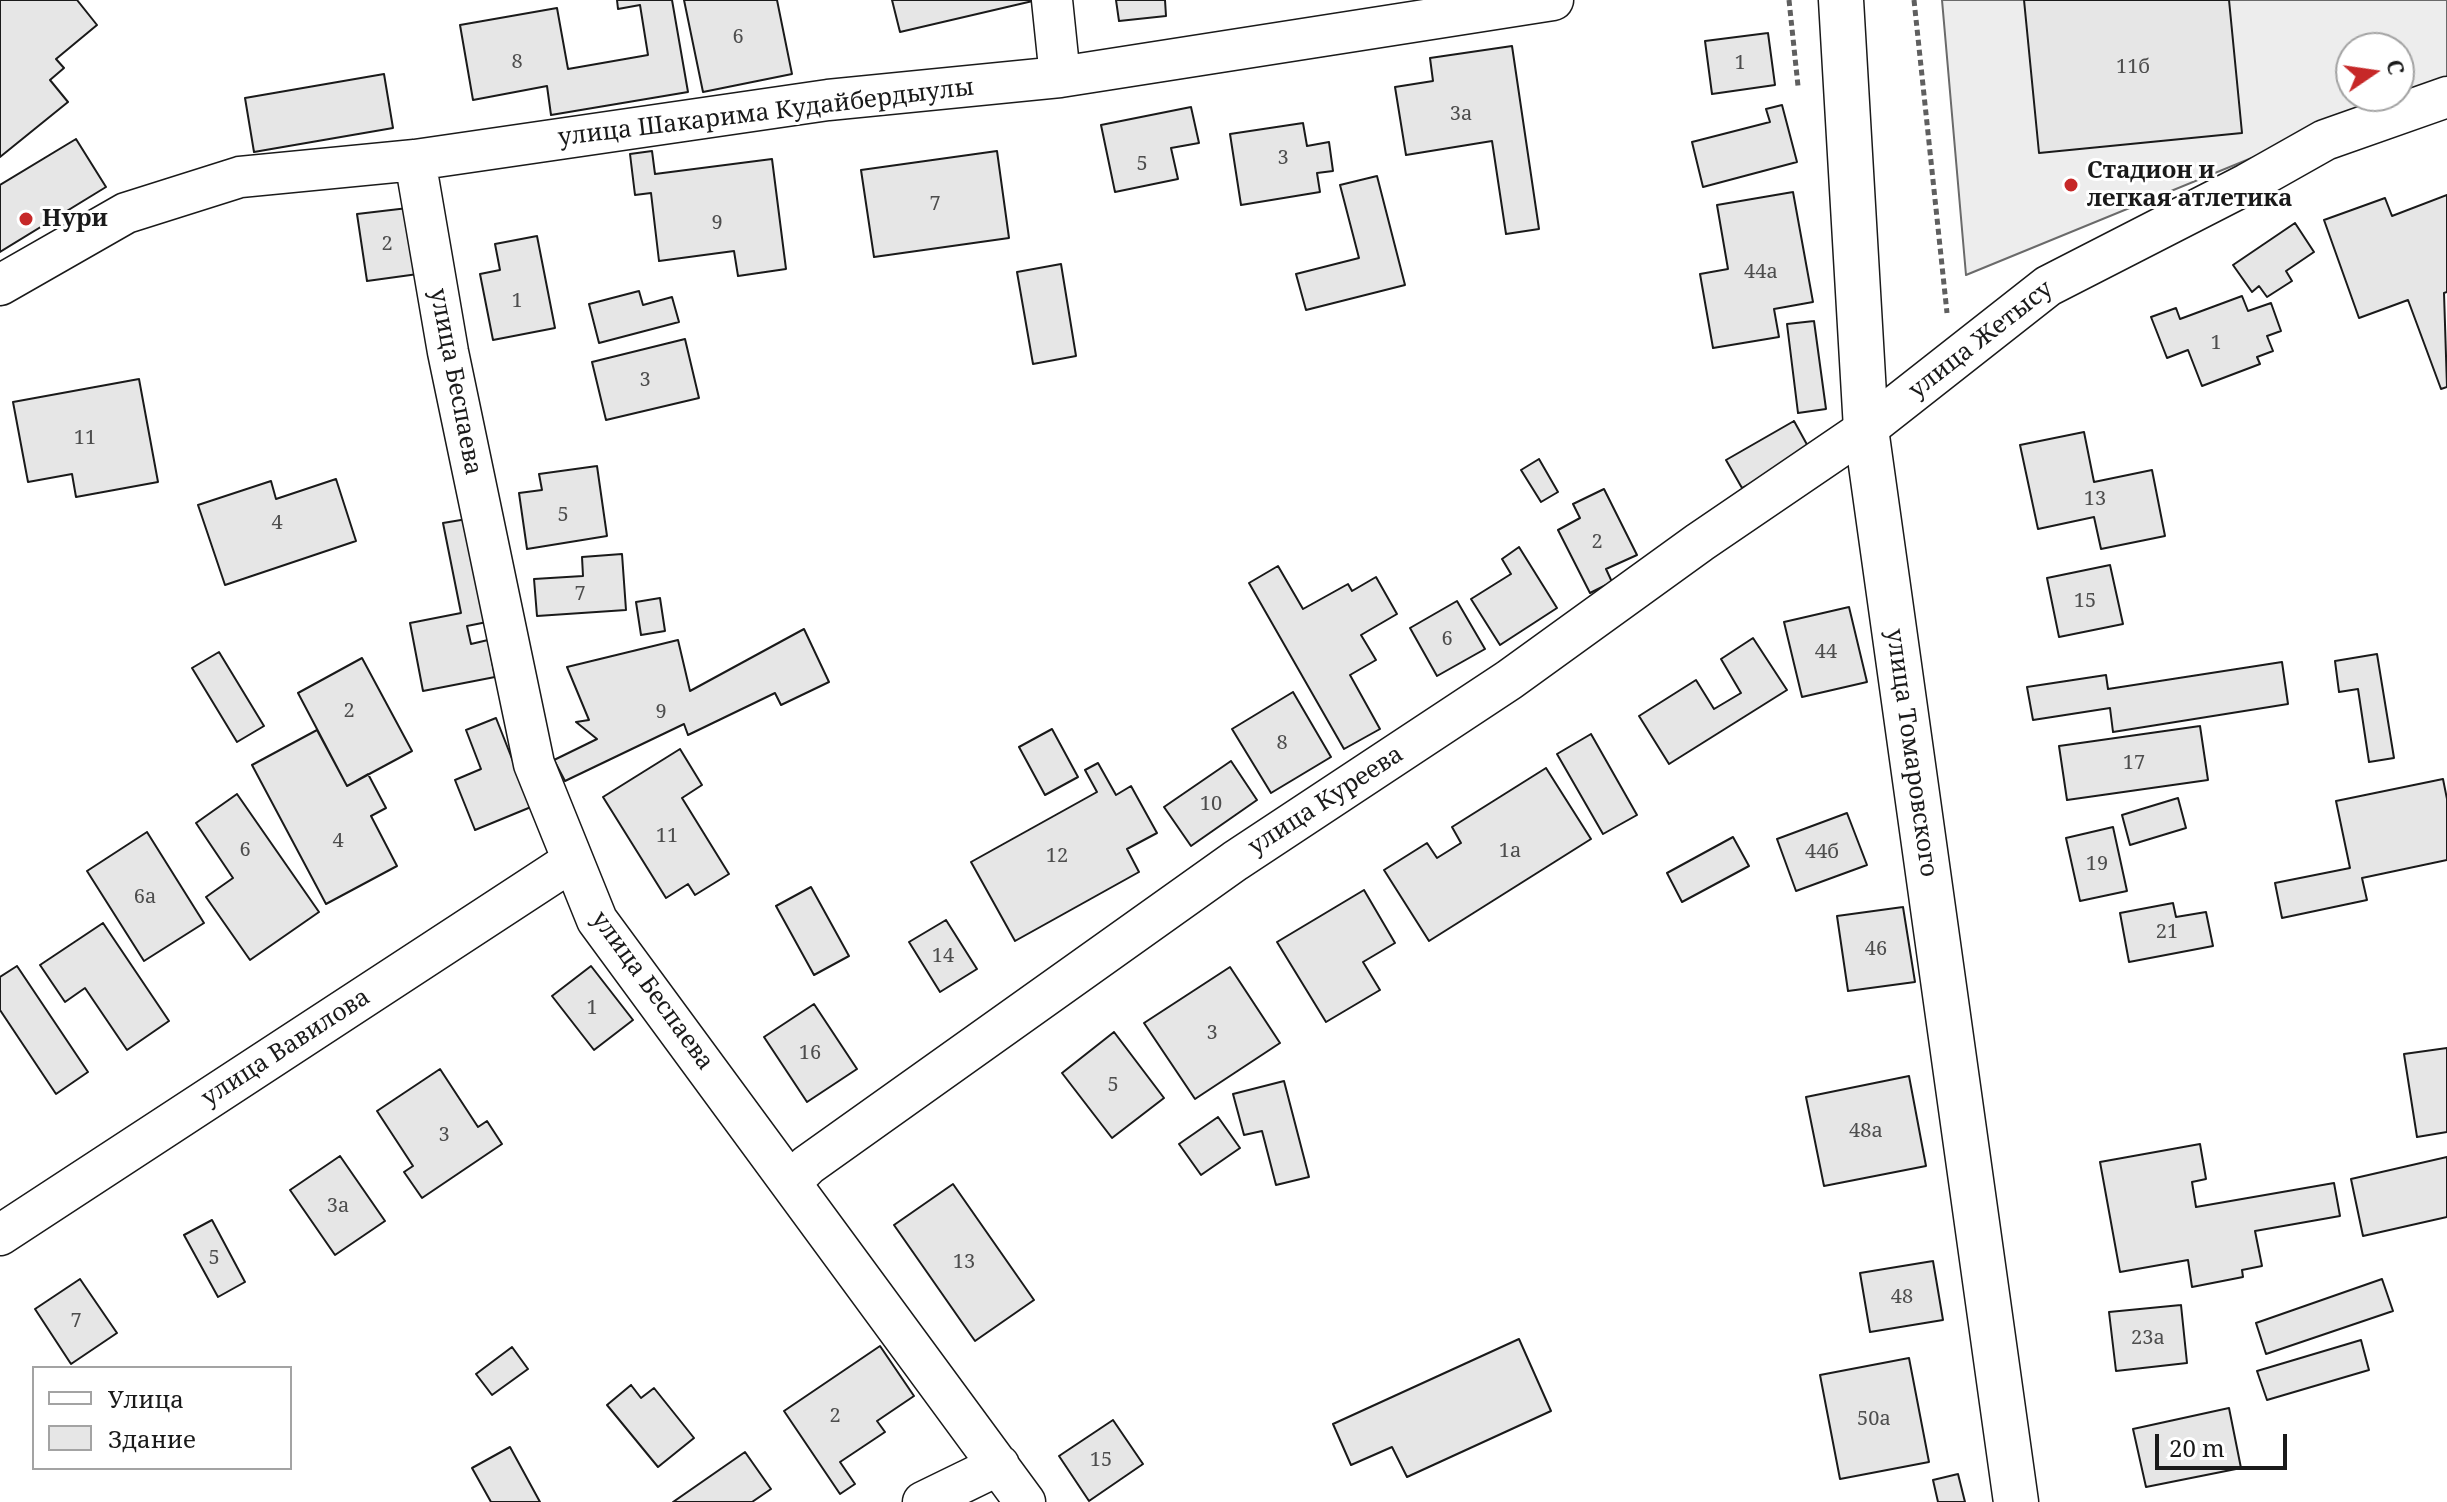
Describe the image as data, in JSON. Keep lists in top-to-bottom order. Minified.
{"streets":{"street":["улица Шакарима Кудайбердыулы","улица Жетысу","улица Беспаева","улица Томаровского","улица Куреева","улица Вавилова"]},"crossings":[["улица Шакарима Кудайбердыулы","улица Беспаева"],["улица Жетысу","улица Томаровского"],["улица Жетысу","улица Куреева"],["улица Беспаева","улица Куреева"],["улица Беспаева","улица Вавилова"],["улица Томаровского","улица Куреева"]],"places":["Стадион и легкая атлетика","Нури"],"house_numbers":["6","8","1","11б","3а","3","5","7","9","2","44а","1","1","3","11","13","5","4","2","7","15","6","44","2","9","8","17","10","11","4","6","1а","44б","12","19","6а","21","46","14","1","3","16","5","48а","3","3а","5","13","48","7","23а","2","50а","15"],"legend":["Улица","Здание"],"scale_bar":"20 m","north":"right"}
